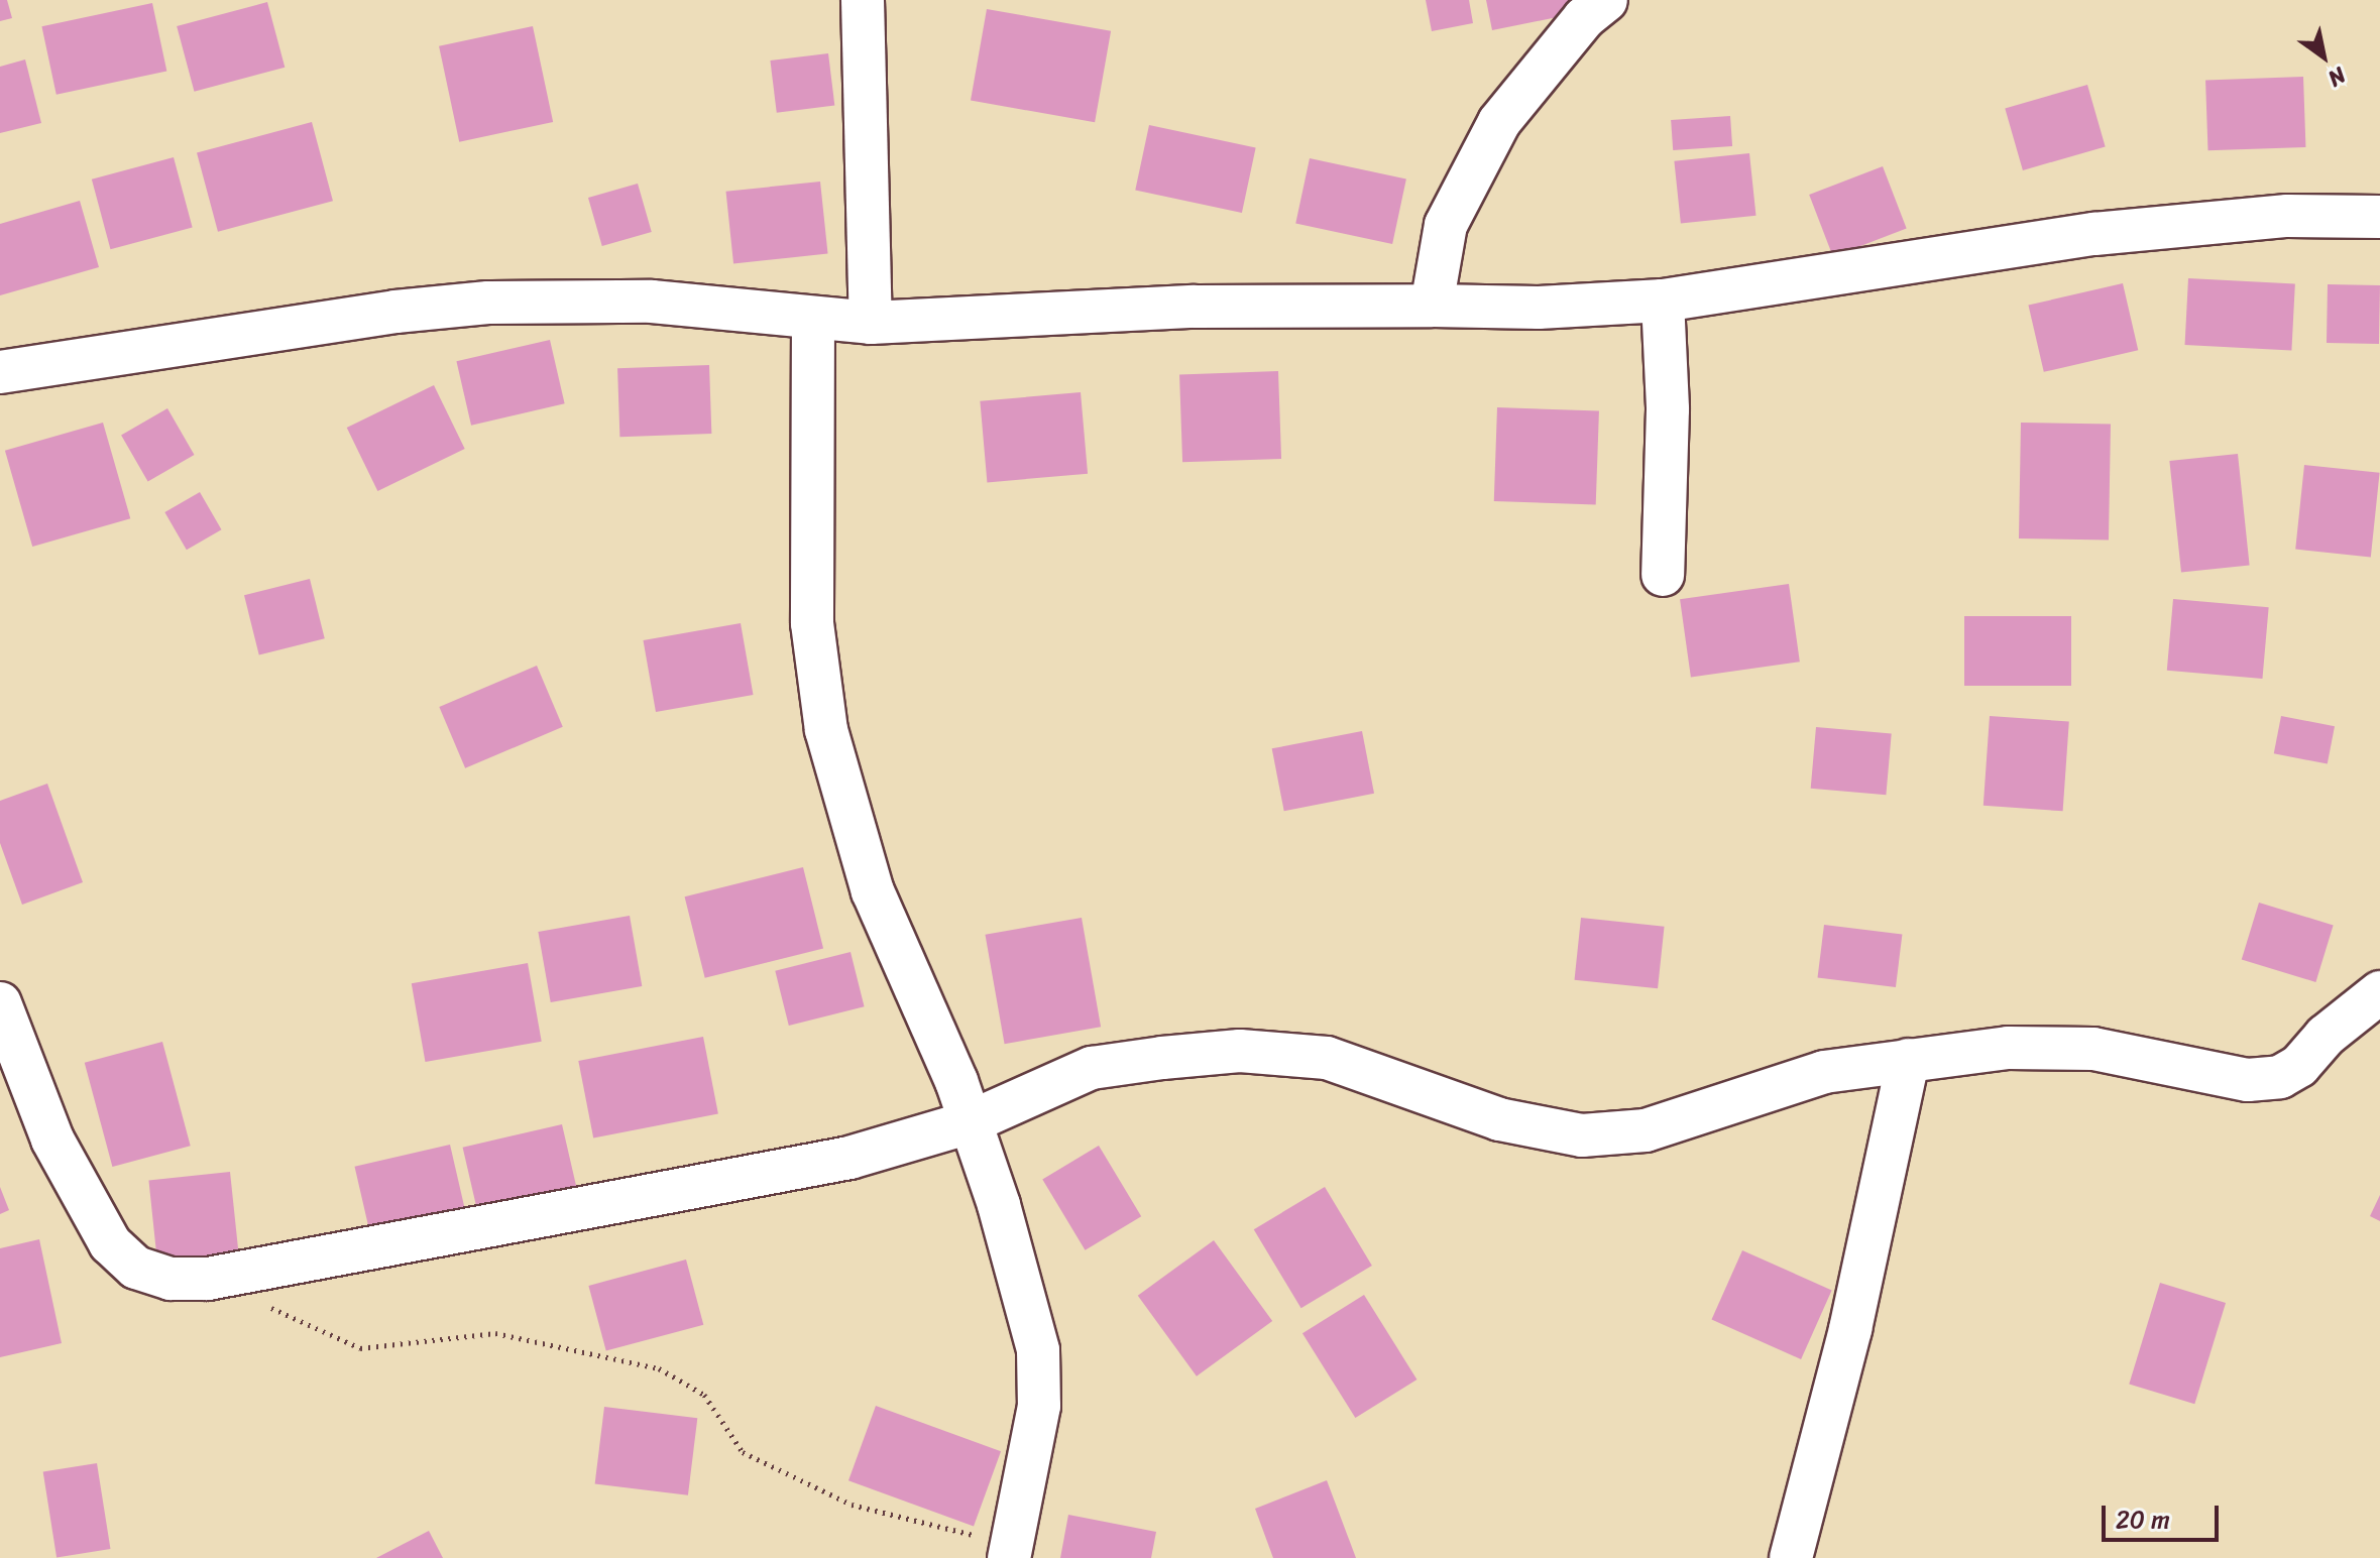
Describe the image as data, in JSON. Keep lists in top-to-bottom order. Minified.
{"scale_bar":"20 m","north":"bottom right"}
